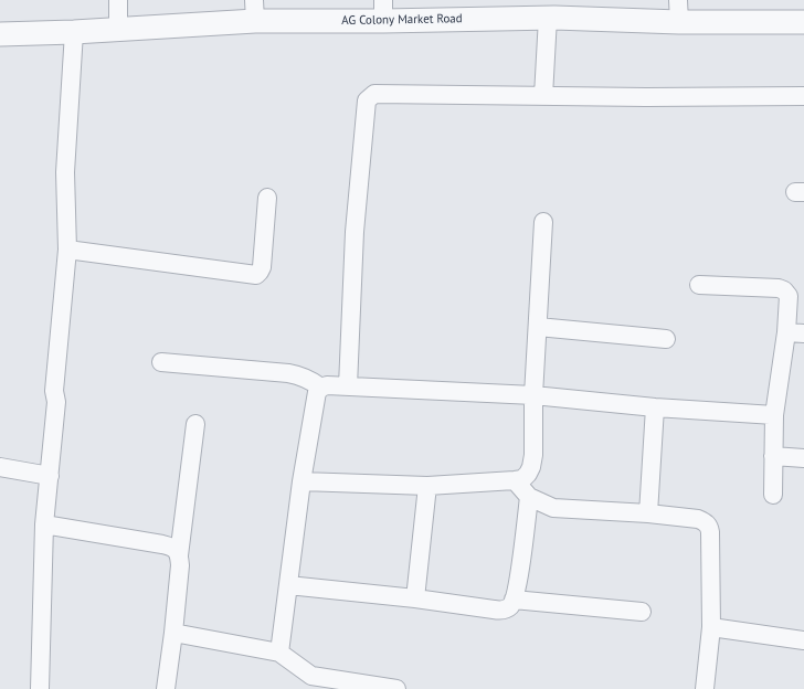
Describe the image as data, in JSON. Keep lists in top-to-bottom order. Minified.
{"streets":{"street":["AG Colony Market Road"]}}
